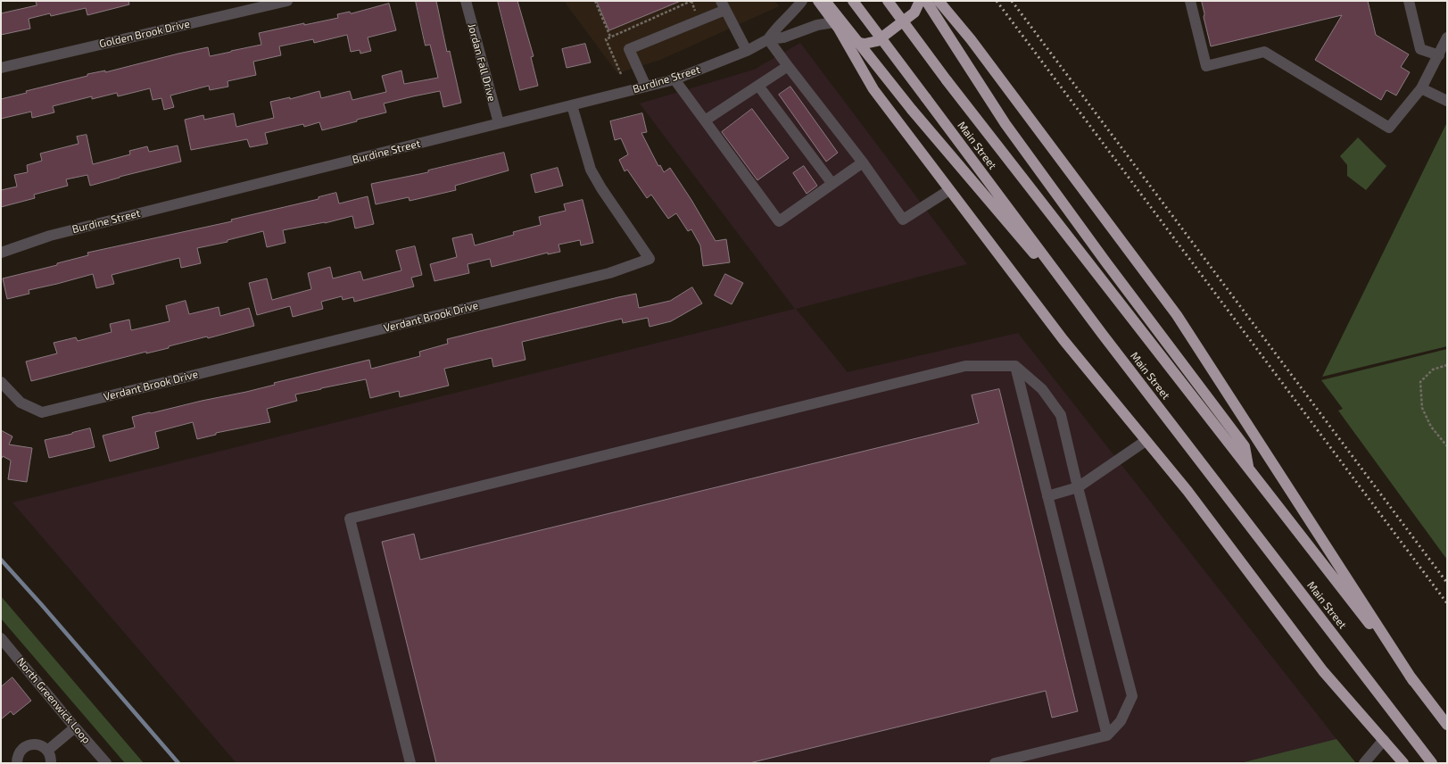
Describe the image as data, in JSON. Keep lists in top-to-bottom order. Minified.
{"streets":{"highway":["Main Street"],"street":["Golden Brook Drive","Jordan Fall Drive","Burdine Street","Verdant Brook Drive","North Greenwick Loop"]},"crossings":[["Jordan Fall Drive","Burdine Street"],["Burdine Street","Verdant Brook Drive"]]}
